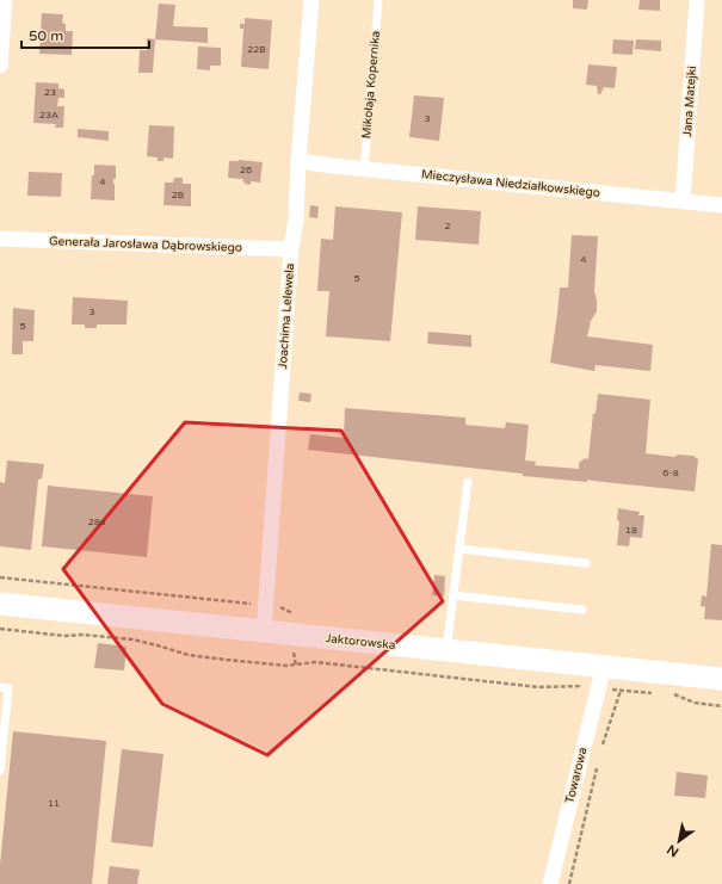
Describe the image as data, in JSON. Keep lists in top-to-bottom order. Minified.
{"streets":{"main road":["Jaktorowska"],"street":["Jana Matejki","Mieczysława Niedziałkowskiego","Generała Jarosława Dąbrowskiego","Joachima Lelewela","Towarowa"],"lane":["Mikołaja Kopernika"]},"crossings":[["Mikołaja Kopernika","Mieczysława Niedziałkowskiego"],["Jana Matejki","Mieczysława Niedziałkowskiego"],["Mieczysława Niedziałkowskiego","Joachima Lelewela"],["Generała Jarosława Dąbrowskiego","Joachima Lelewela"],["Joachima Lelewela","Jaktorowska"],["Jaktorowska","Towarowa"]],"house_numbers":["22B","23","23A","3","26","4","2B","2","4","5","3","5","6-8","28a","18","11"],"scale_bar":"50 m","north":"bottom left"}
